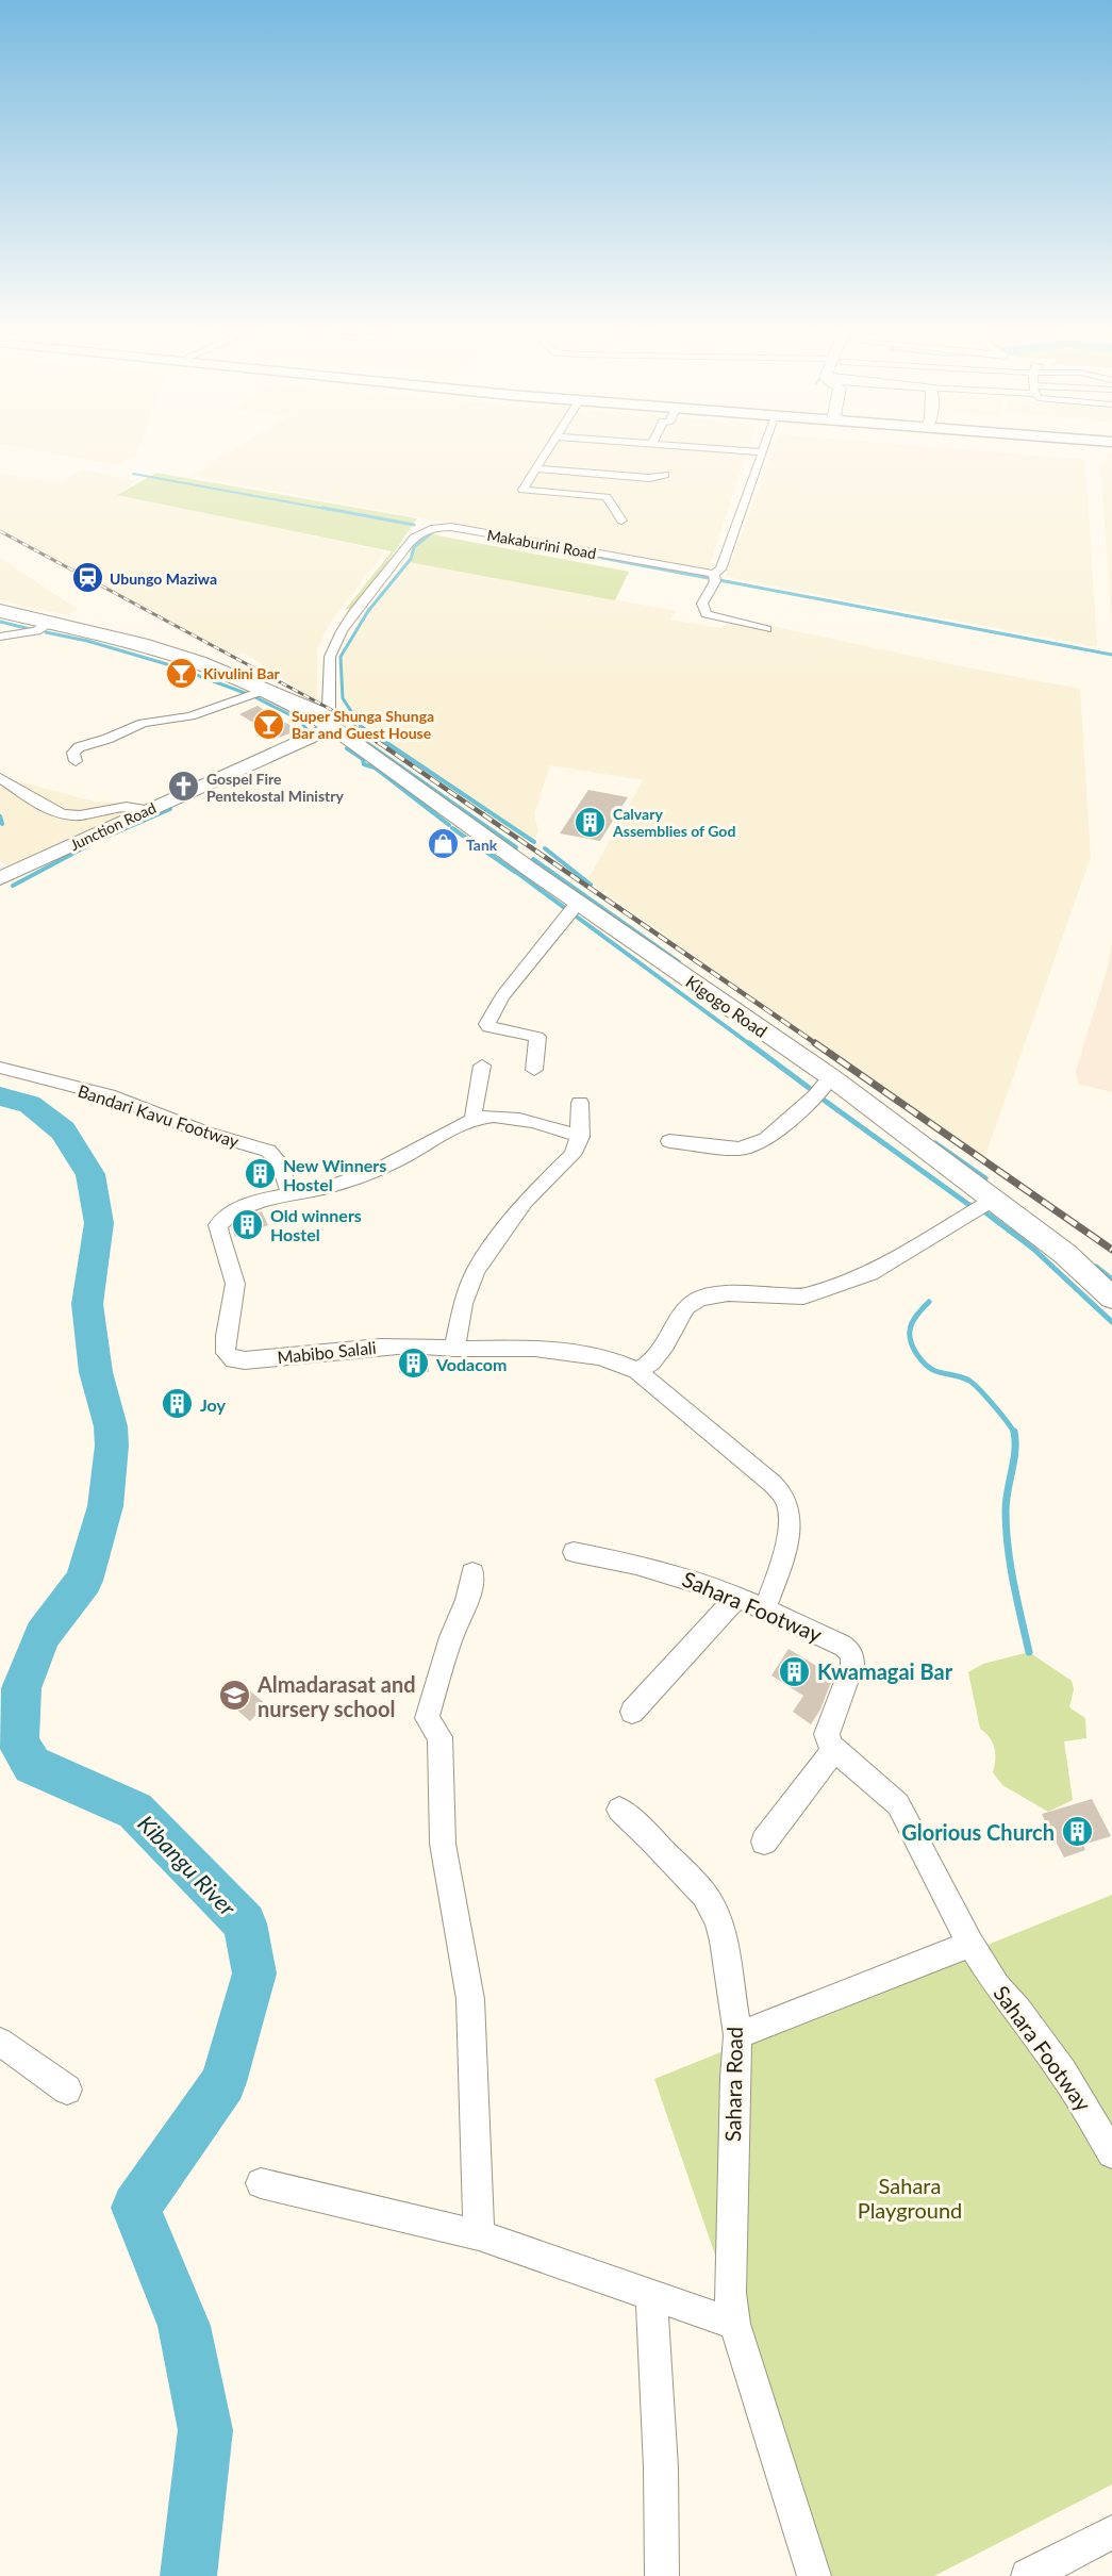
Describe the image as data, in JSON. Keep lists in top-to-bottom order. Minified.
{"streets":{"main road":["Junction Road","Kigogo Road"],"street":["Makaburini Road","Bandari Kavu Footway","Mabibo Salali","Sahara Footway","Sahara Road"]},"crossings":[["Makaburini Road","Junction Road"],["Makaburini Road","Kigogo Road"],["Junction Road","Kigogo Road"],["Bandari Kavu Footway","Mabibo Salali"],["Mabibo Salali","Sahara Footway"]],"water":["Kibangu River"],"parks":["Sahara Playground"],"places":{"station":["Ubungo Maziwa"],"bar":["Kivulini Bar","Super Shunga Shunga Bar and Guest House"],"church":["Gospel Fire Pentekostal Ministry"],"building":["Calvary Assemblies of God","New Winners Hostel","Old winners Hostel","Vodacom","Joy","Kwamagai Bar","Glorious Church"],"shop":["Tank"],"school or university":["Almadarasat and nursery school"]}}
